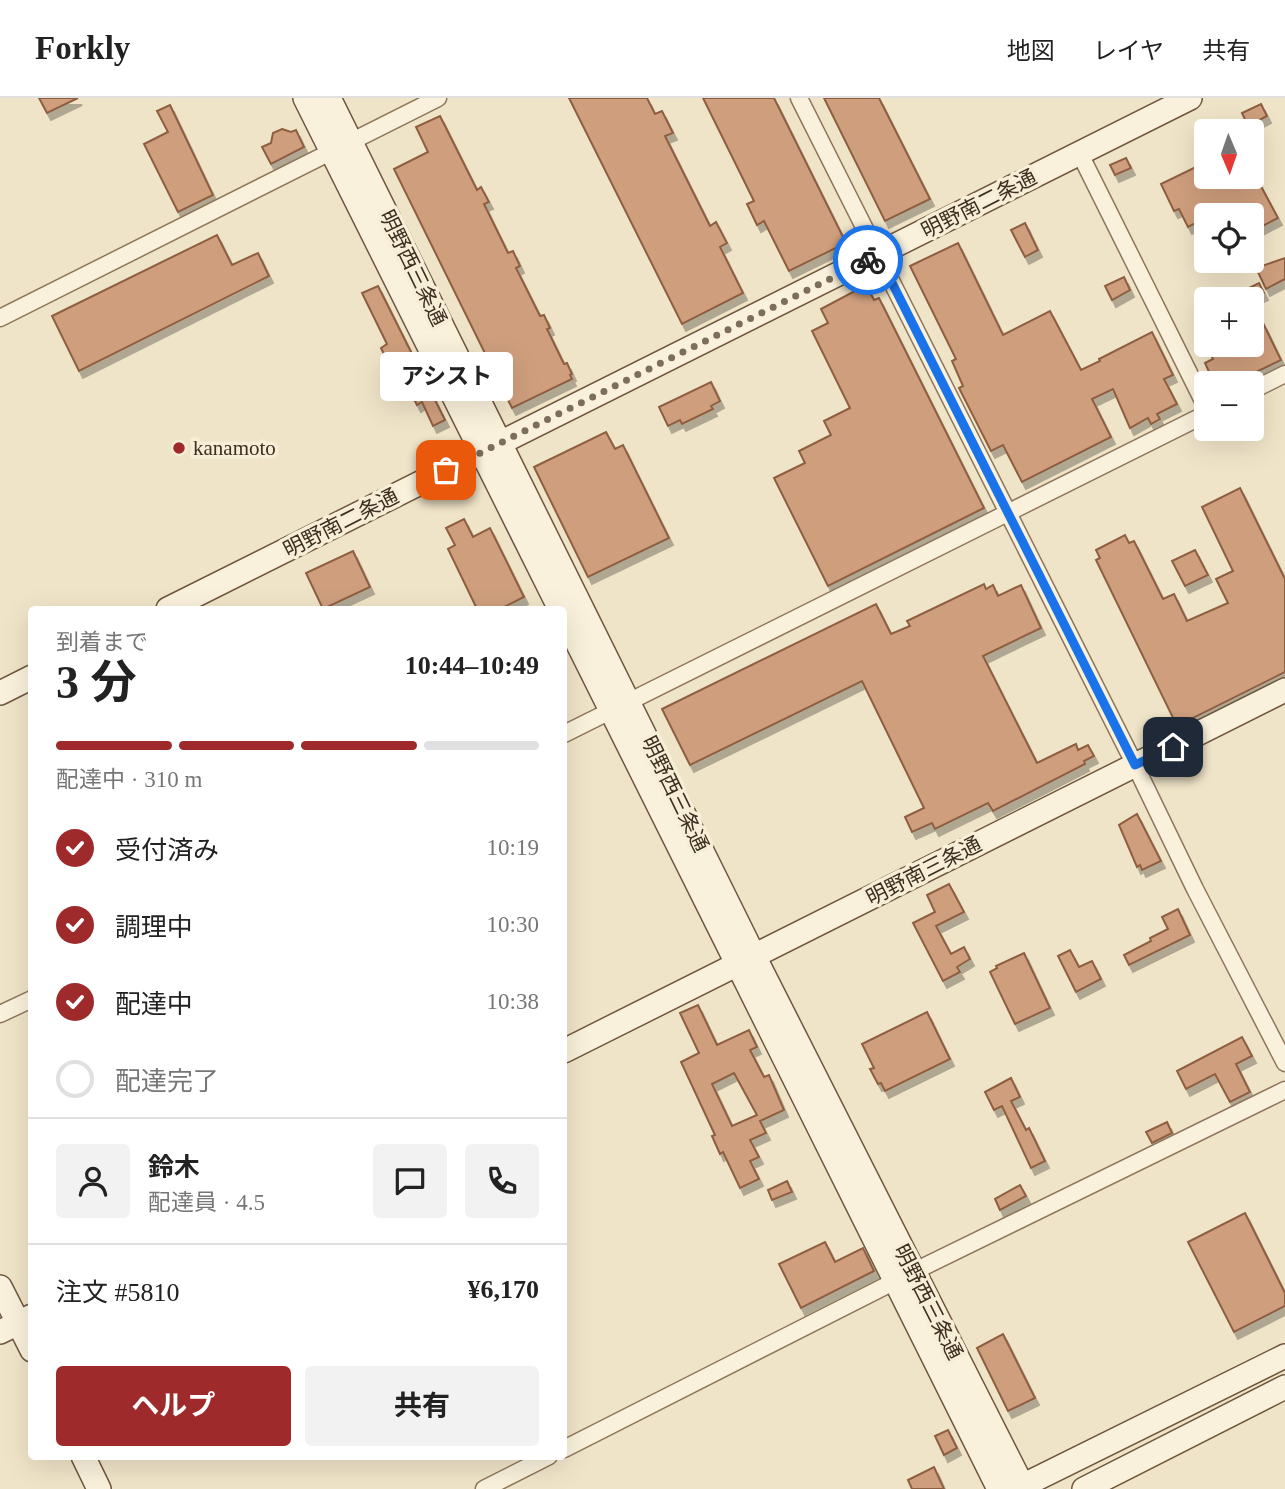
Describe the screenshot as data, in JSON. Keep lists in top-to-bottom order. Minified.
{"streets":{"street":["明野南二条通","明野西三条通","明野南三条通"]},"crossings":[["明野南二条通","明野西三条通"],["明野西三条通","明野南三条通"]],"places":["kanamoto","アシスト"],"north":"bottom","page":{"header":"Forkly","nav":["地図","レイヤ","共有"],"map_buttons":["+","−"],"bubble":"アシスト","heading":["3 分","到着まで","10:44–10:49"],"panel":["鈴木","配達員 · 4.5","注文 #5810","¥6,170"],"bar":"配達中 · 310 m","list":[["受付済み","10:19"],["調理中","10:30"],["配達中","10:38"],"配達完了"],"buttons":["ヘルプ","共有"]}}
